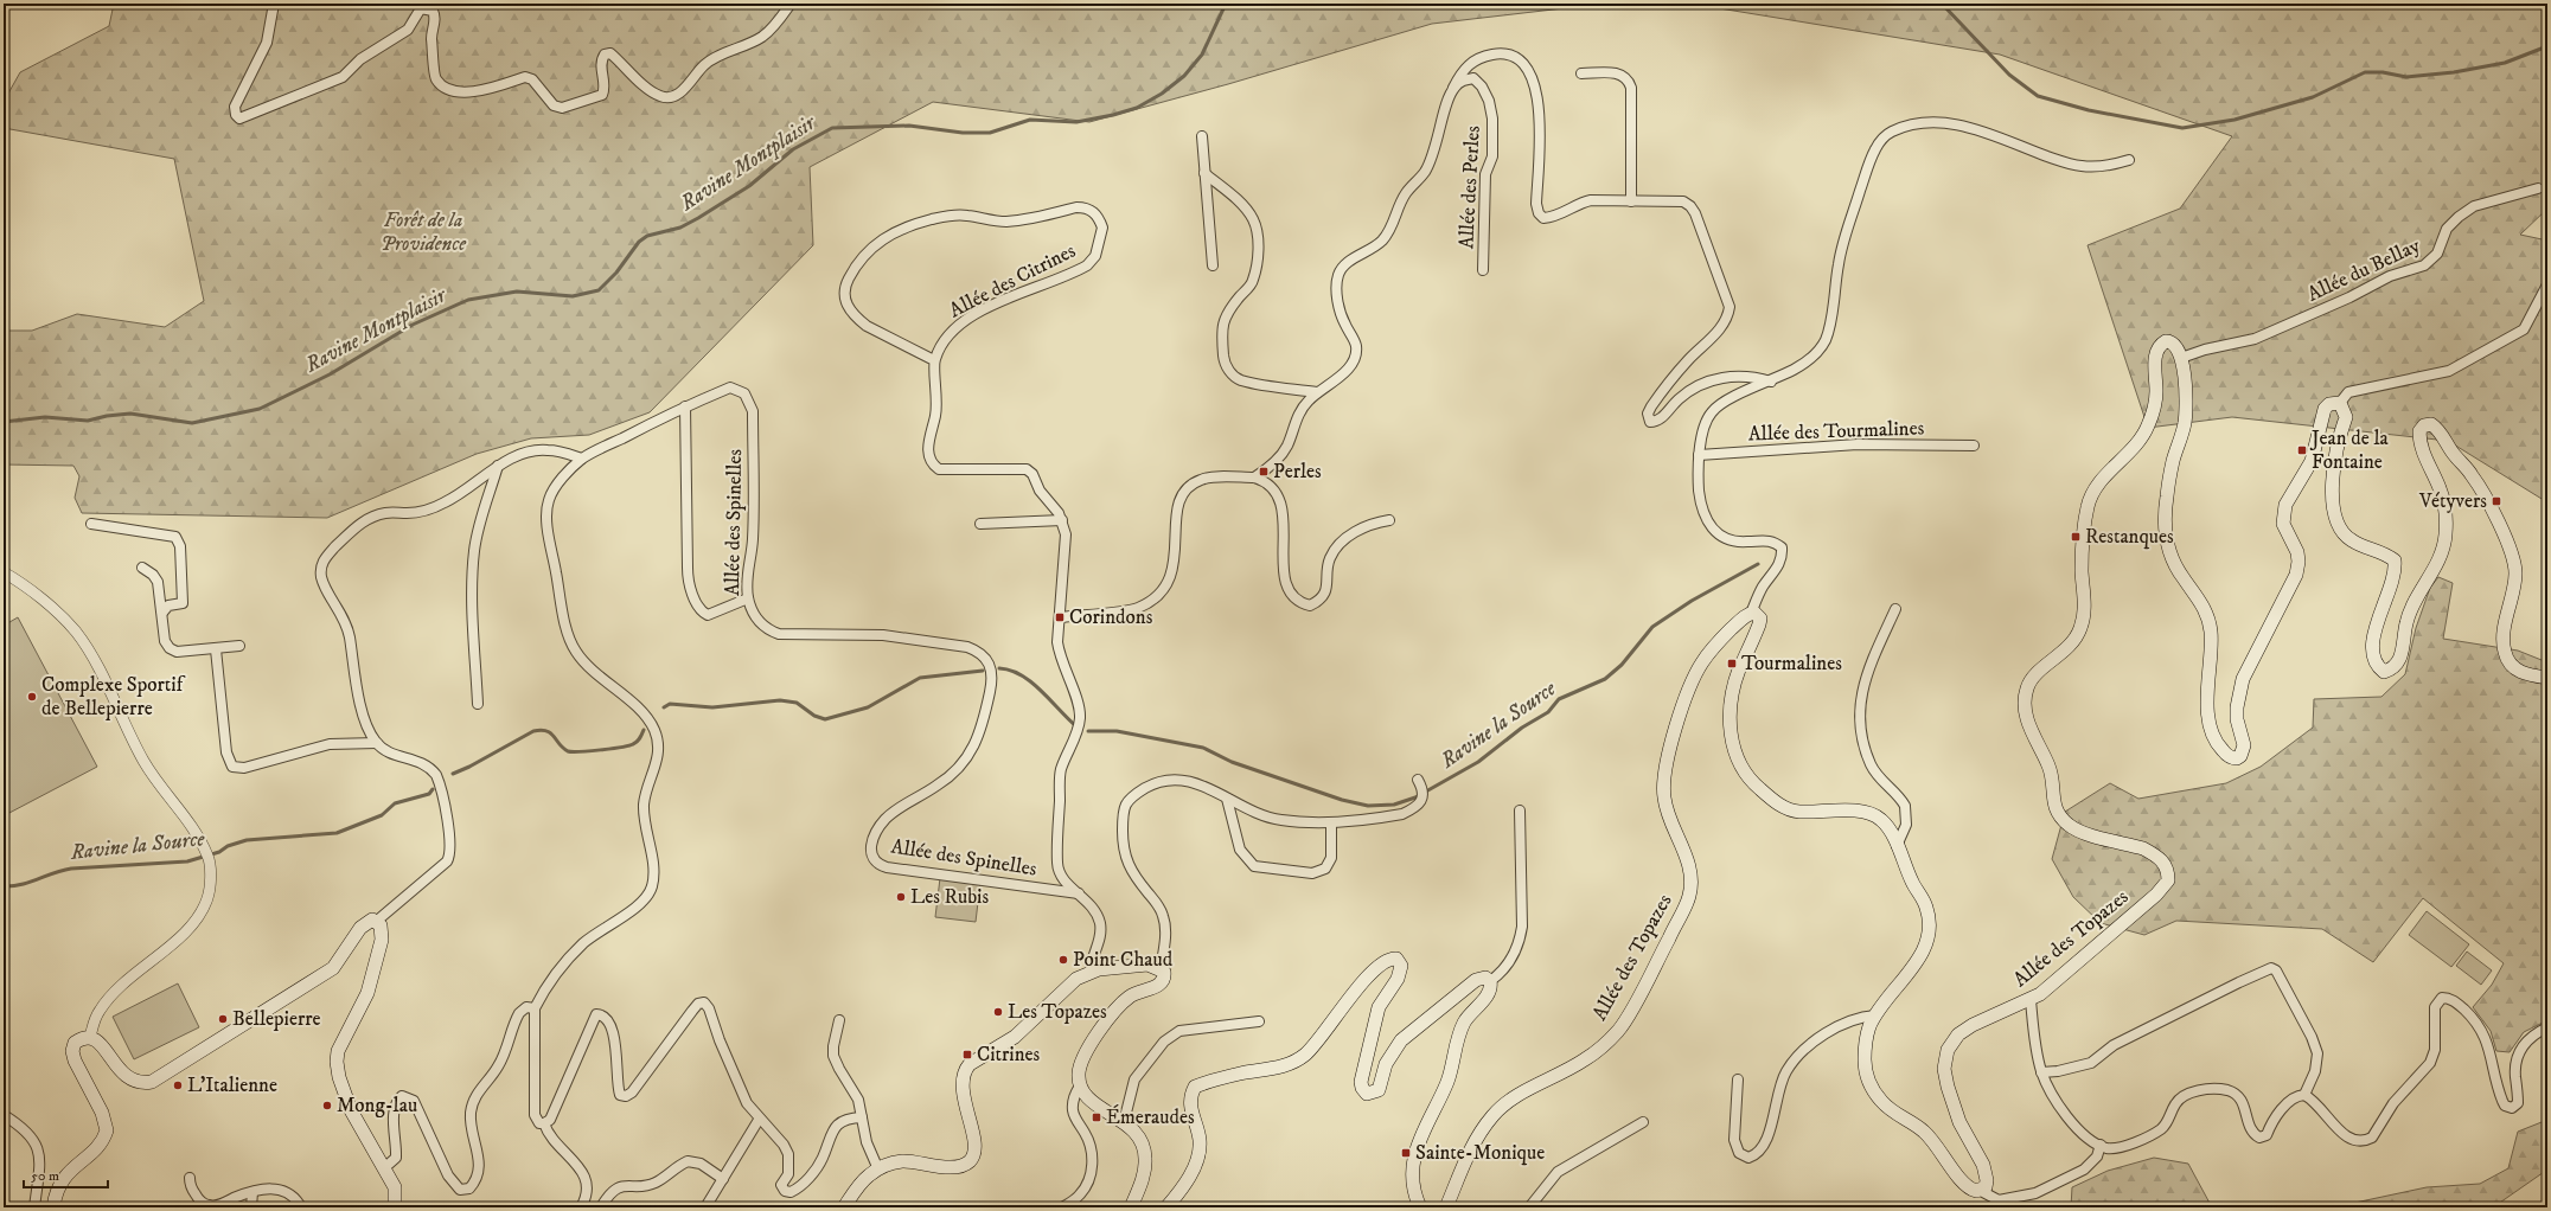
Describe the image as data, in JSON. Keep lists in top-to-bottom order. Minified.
{"streets":{"main road":["Allée des Topazes"],"street":["Allée des Perles","Allée du Bellay","Allée des Citrines","Allée des Tourmalines","Allée des Spinelles"]},"crossings":[["Allée des Perles","Allée des Tourmalines"],["Allée du Bellay","Allée des Topazes"],["Allée des Tourmalines","Allée des Topazes"]],"water":["Ravine Montplaisir","Ravine la Source"],"parks":["Forêt de la Providence"],"places":{"transit":["Jean de la Fontaine","Perles","Vétyvers","Restanques","Corindons","Tourmalines","Citrines","Émeraudes","Sainte-Monique"],"other":["Complexe Sportif de Bellepierre","Les Rubis","Point Chaud","Les Topazes","Bellepierre","L'Italienne","Mong-lau"]},"scale_bar":"50 m"}
